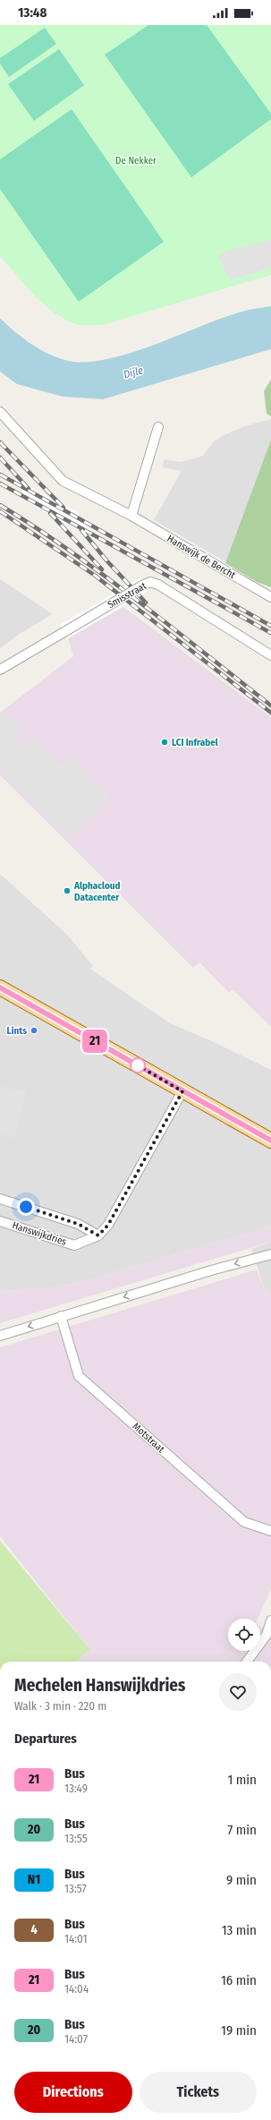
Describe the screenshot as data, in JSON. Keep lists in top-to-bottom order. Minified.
{"streets":{"street":["Hanswijk de Bercht","Smisstraat","Hanswijkdries","Motstraat"]},"water":["Dijle"],"parks":["De Nekker"],"places":["LCI Infrabel","Alphacloud Datacenter","Lints"],"lines":["bus line 21"],"page":{"status":"13:48","on_map":"21","heading":[["Mechelen Hanswijkdries","Walk · 3 min · 220 m"],"Departures"],"list":[{"mark":"21","name":"Bus","note":"13:49","value":"1 min"},{"mark":"20","name":"Bus","note":"13:55","value":"7 min"},{"mark":"N1","name":"Bus","note":"13:57","value":"9 min"},{"mark":"4","name":"Bus","note":"14:01","value":"13 min"},{"mark":"21","name":"Bus","note":"14:04","value":"16 min"},{"mark":"20","name":"Bus","note":"14:07","value":"19 min"}],"buttons":["Directions","Tickets"]}}
